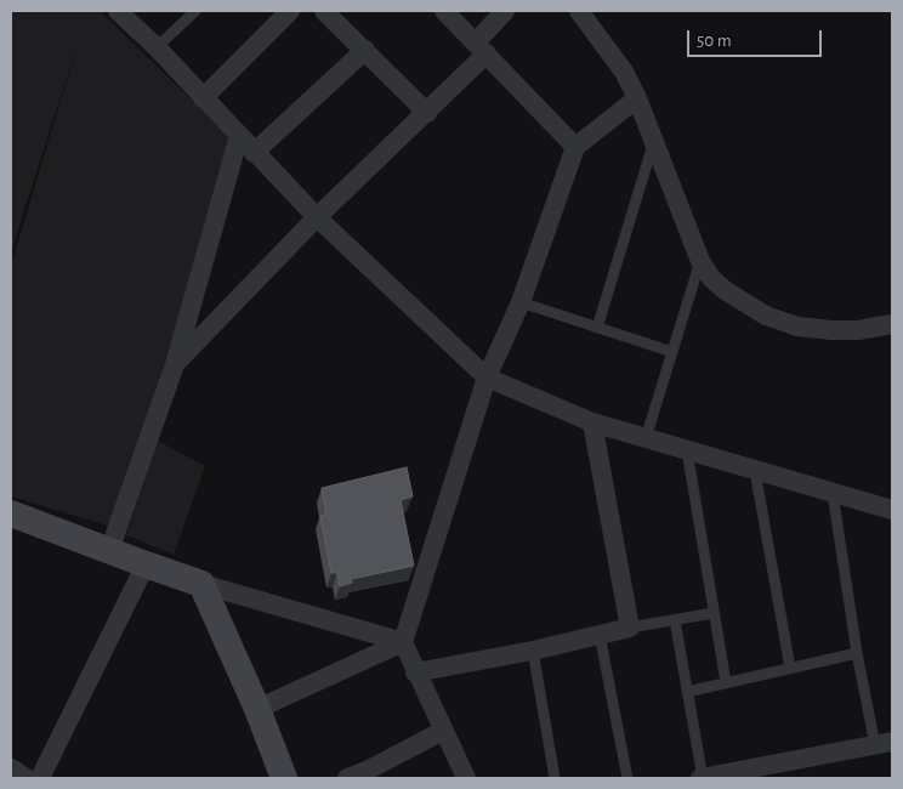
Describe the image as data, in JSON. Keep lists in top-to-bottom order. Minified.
{"scale_bar":"50 m"}
